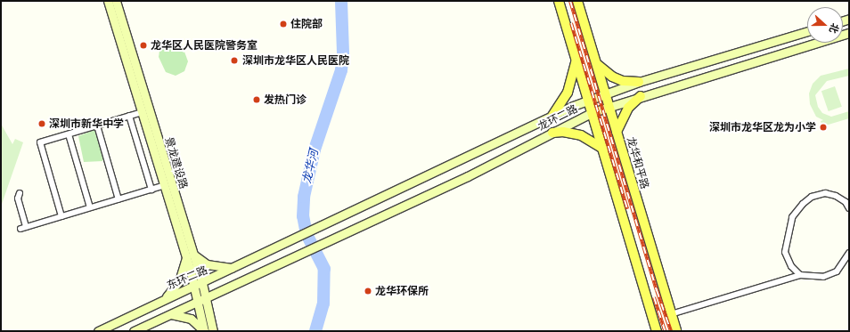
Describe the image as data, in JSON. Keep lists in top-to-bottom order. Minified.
{"streets":{"main road":["龙环二路","景龙建设路","龙华和平路","东环二路"]},"crossings":[["龙环二路","景龙建设路"],["龙环二路","龙华和平路"],["龙环二路","东环二路"],["景龙建设路","东环二路"]],"water":["龙华河"],"places":["住院部","龙华区人民医院警务室","深圳市龙华区人民医院","发热门诊","深圳市新华中学","深圳市龙华区龙为小学","龙华环保所"],"north":"right"}
